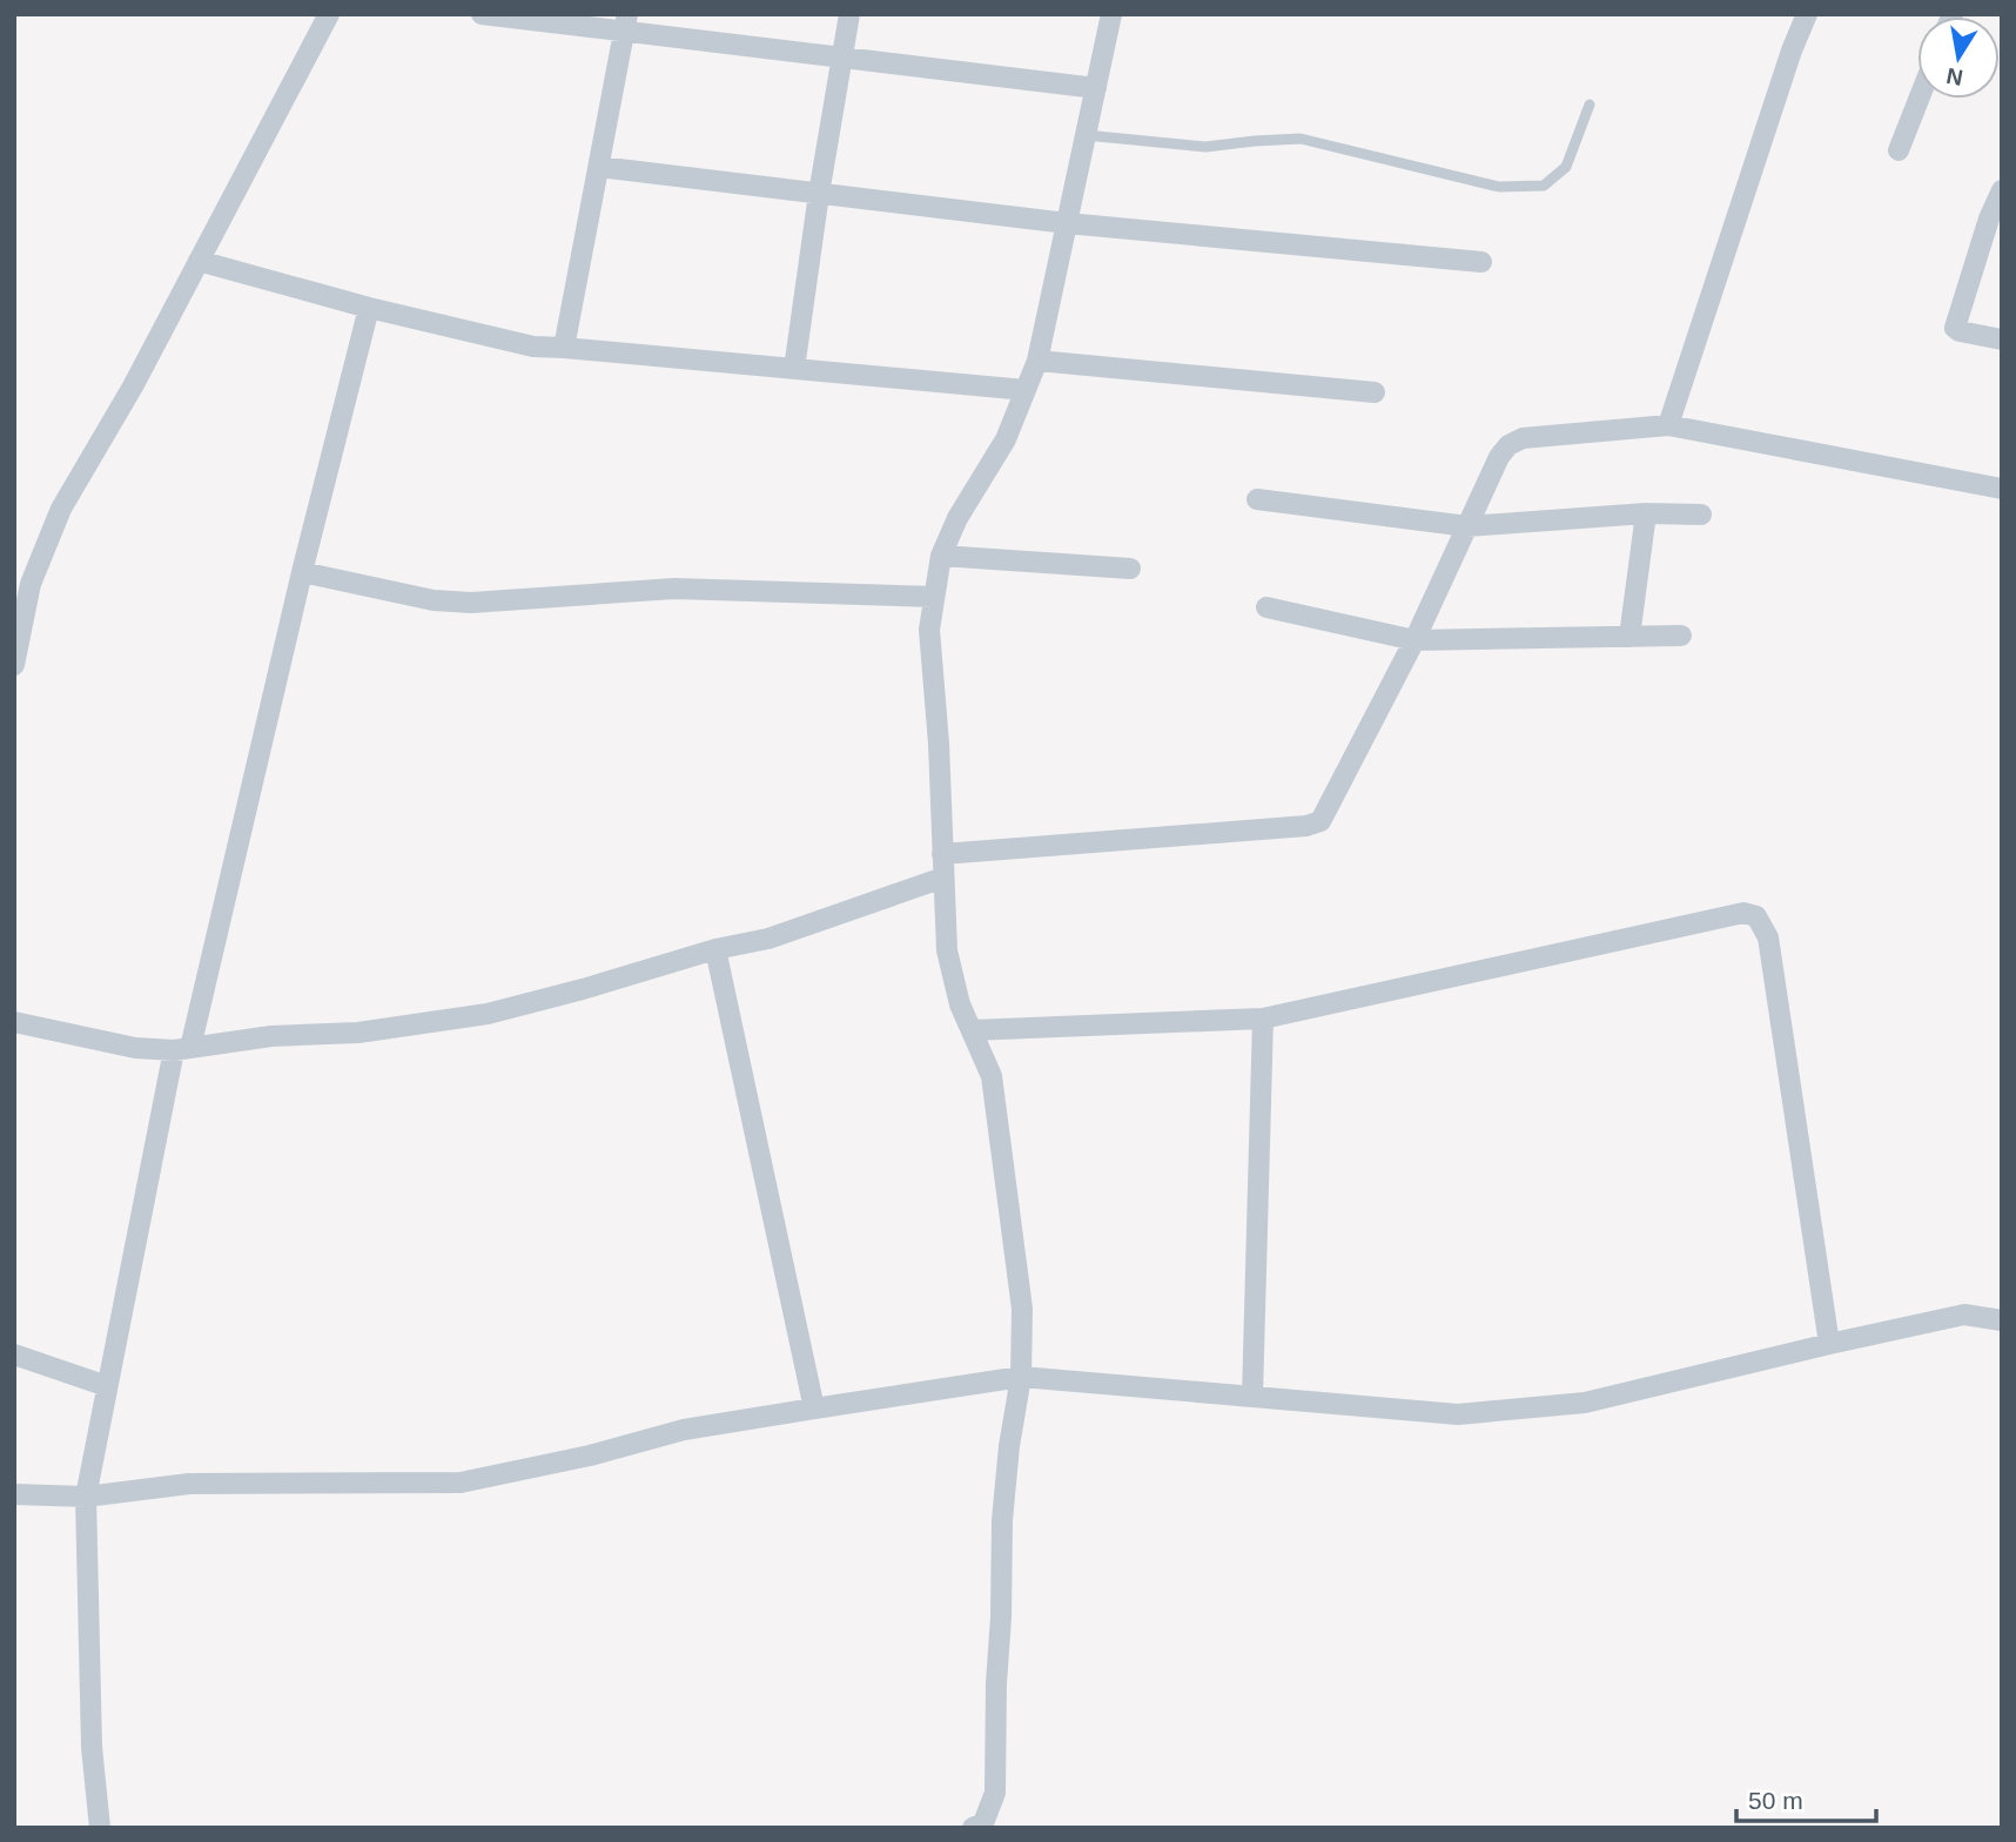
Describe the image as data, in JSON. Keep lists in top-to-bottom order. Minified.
{"scale_bar":"50 m","north":"bottom"}
